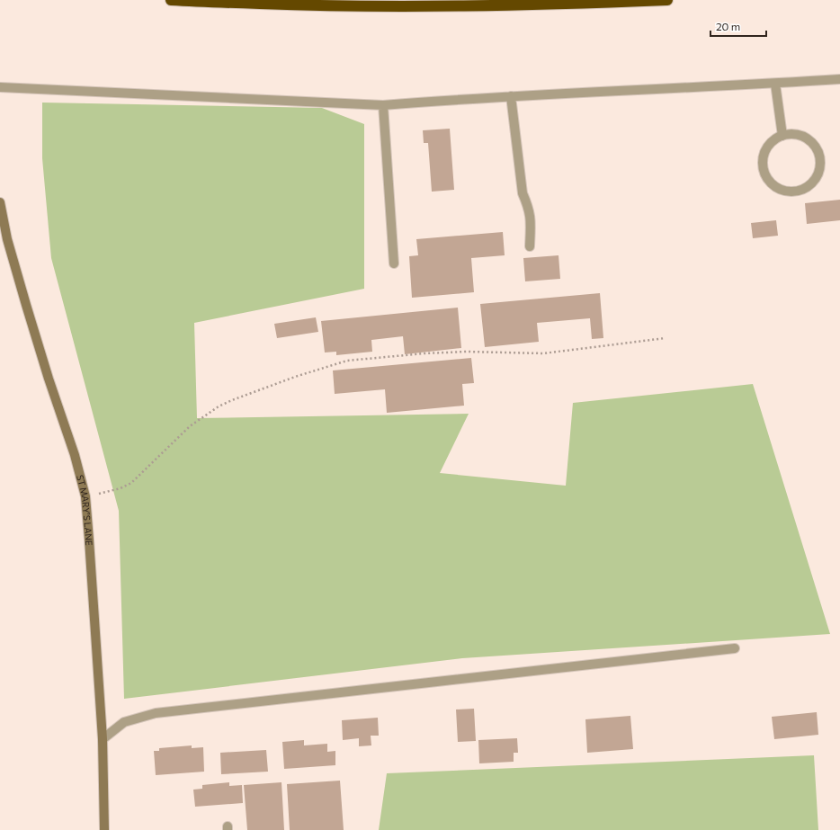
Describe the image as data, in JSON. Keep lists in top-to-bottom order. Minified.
{"streets":{"main road":["ST MARY'S LANE"]},"scale_bar":"20 m"}
